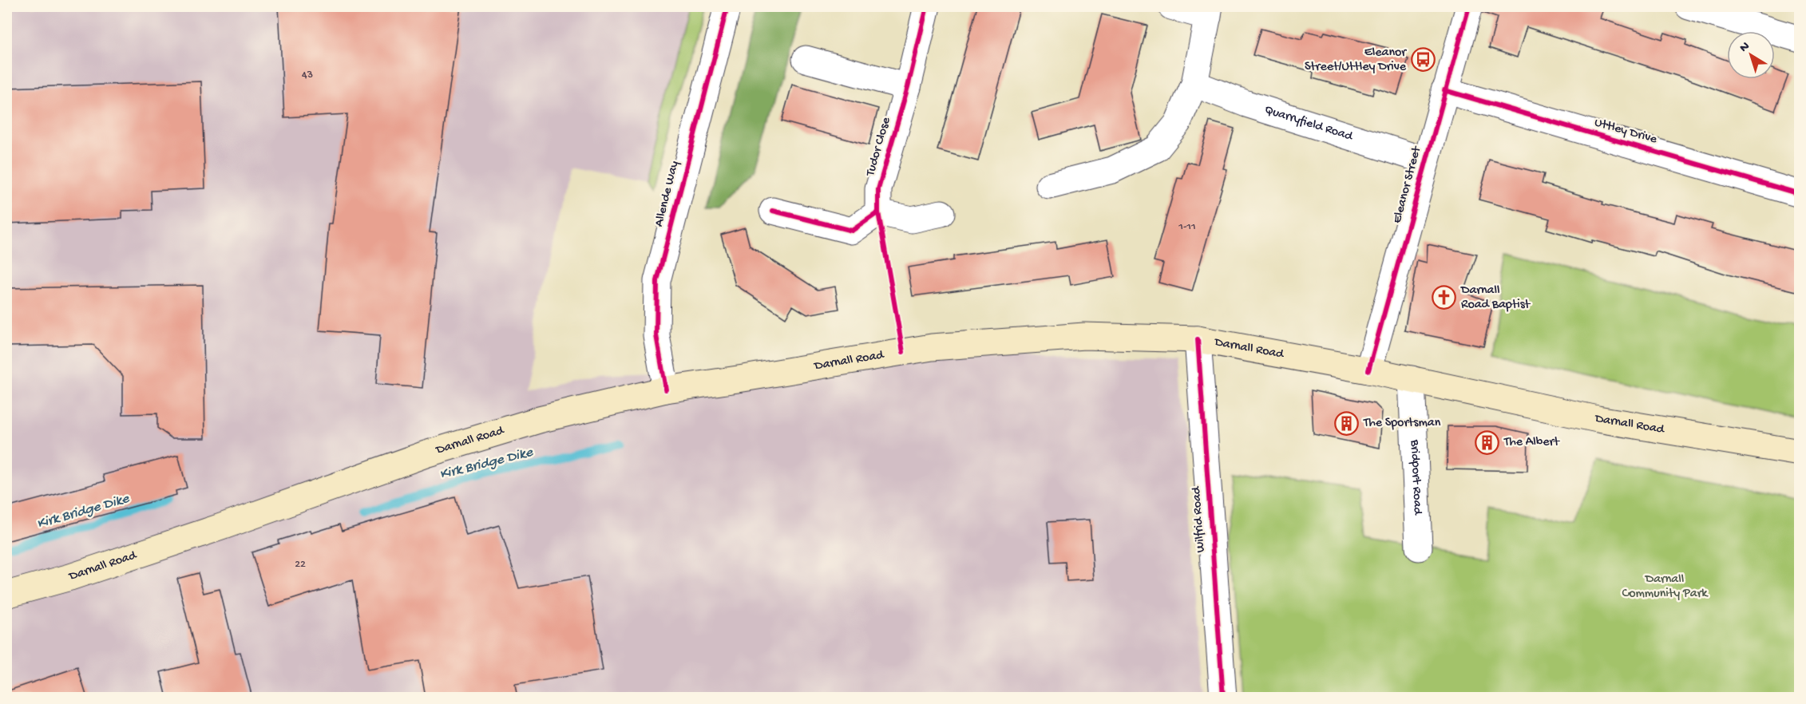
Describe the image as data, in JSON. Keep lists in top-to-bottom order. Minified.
{"streets":{"main road":["Darnall Road"],"street":["Quarryfield Road","Uttley Drive","Tudor Close","Eleanor Street","Allende Way","Bridport Road","Wilfrid Road"]},"crossings":[["Quarryfield Road","Eleanor Street"],["Uttley Drive","Eleanor Street"],["Eleanor Street","Darnall Road"],["Allende Way","Darnall Road"],["Darnall Road","Bridport Road"],["Darnall Road","Wilfrid Road"]],"water":["Kirk Bridge Dike"],"parks":["Darnall Community Park"],"places":{"bus stop":["Eleanor Street/Uttley Drive"],"church":["Darnall Road Baptist"],"building":["The Sportsman","The Albert"]},"house_numbers":["43","1-11","22"],"north":"top left"}
